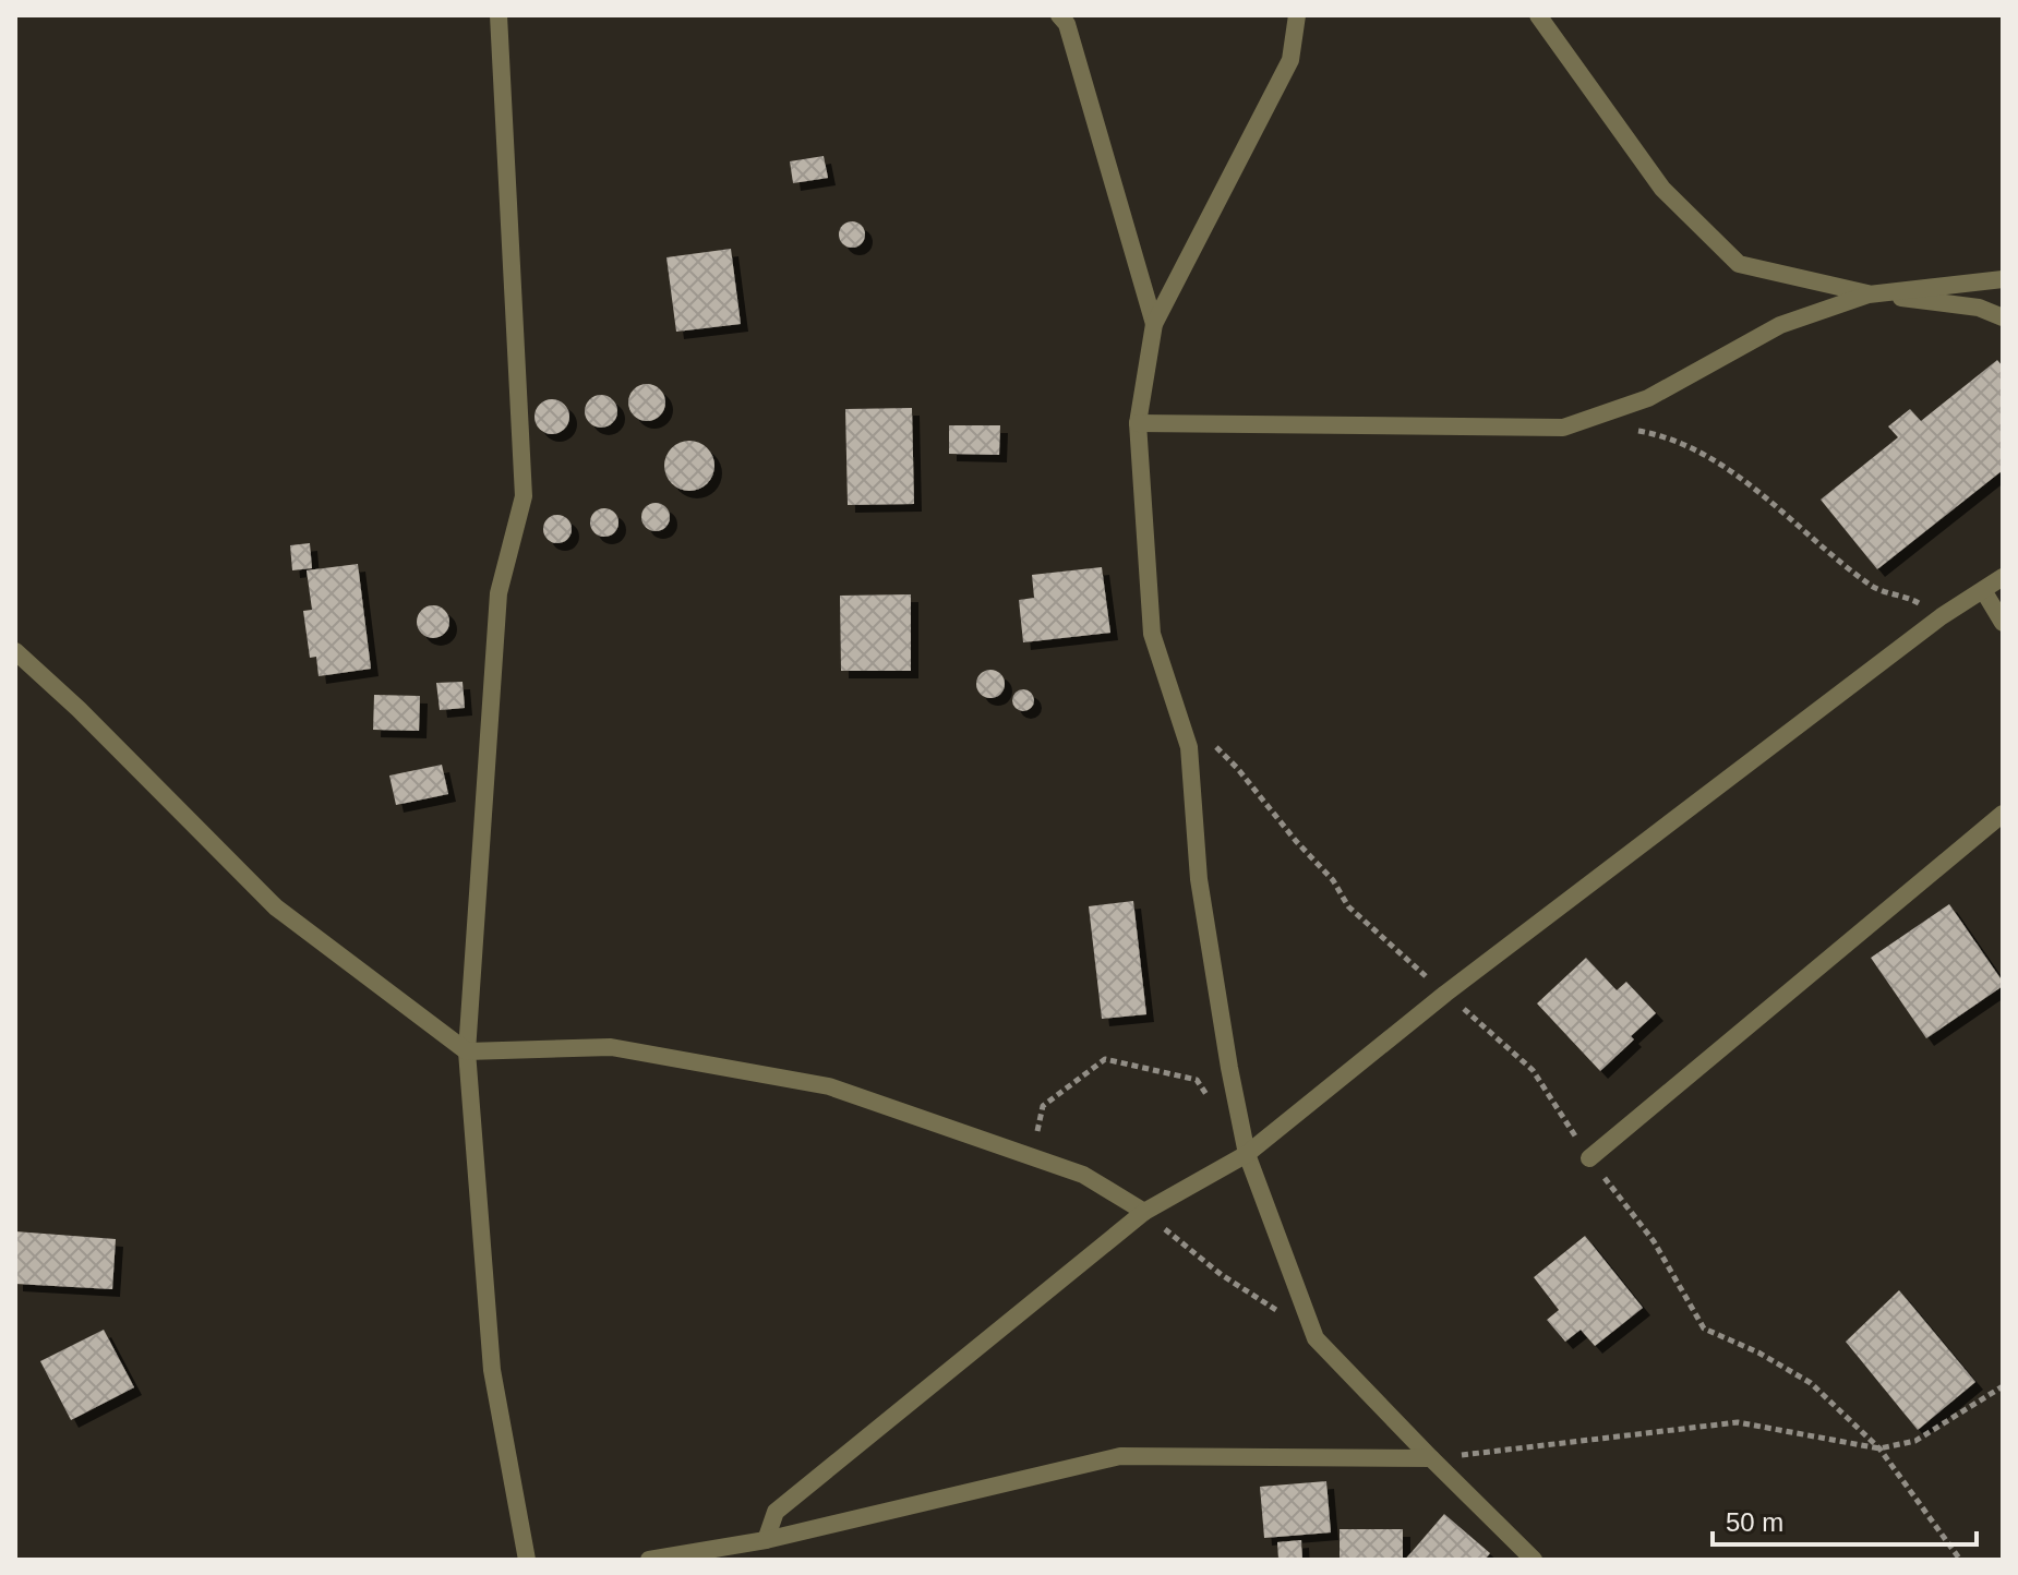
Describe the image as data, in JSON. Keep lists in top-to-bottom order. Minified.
{"scale_bar":"50 m"}
